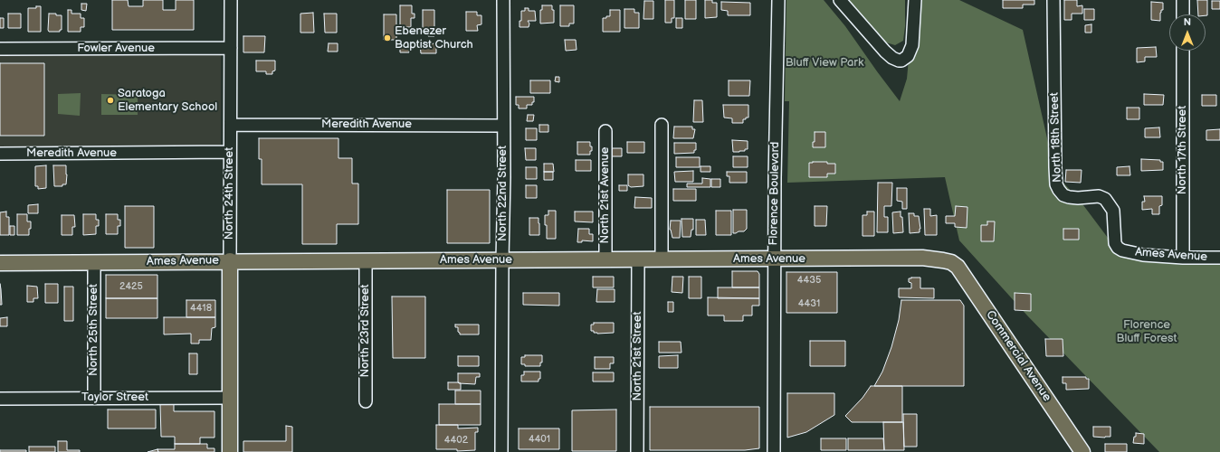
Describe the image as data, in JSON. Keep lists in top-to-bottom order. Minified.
{"streets":{"main road":["North 24th Street","Ames Avenue","Commercial Avenue"],"street":["Fowler Avenue","Meredith Avenue","North 18th Street","North 17th Street","North 22nd Street","Florence Boulevard","North 21st Avenue","North 25th Street","North 23rd Street","North 21st Street","Taylor Street"]},"crossings":[["Fowler Avenue","North 24th Street"],["Meredith Avenue","North 24th Street"],["Meredith Avenue","North 22nd Street"],["North 18th Street","Ames Avenue"],["North 17th Street","Ames Avenue"],["North 24th Street","Ames Avenue"],["North 24th Street","Taylor Street"],["North 22nd Street","Ames Avenue"],["Florence Boulevard","Ames Avenue"],["North 21st Avenue","Ames Avenue"],["Ames Avenue","North 25th Street"],["Ames Avenue","North 23rd Street"],["Ames Avenue","North 21st Street"],["Ames Avenue","Commercial Avenue"],["North 25th Street","Taylor Street"]],"parks":["Bluff View Park","Florence Bluff Forest"],"places":["Ebenezer Baptist Church","Saratoga Elementary School"],"house_numbers":["4435","2425","4431","4418","4401","4402"],"north":"top"}
